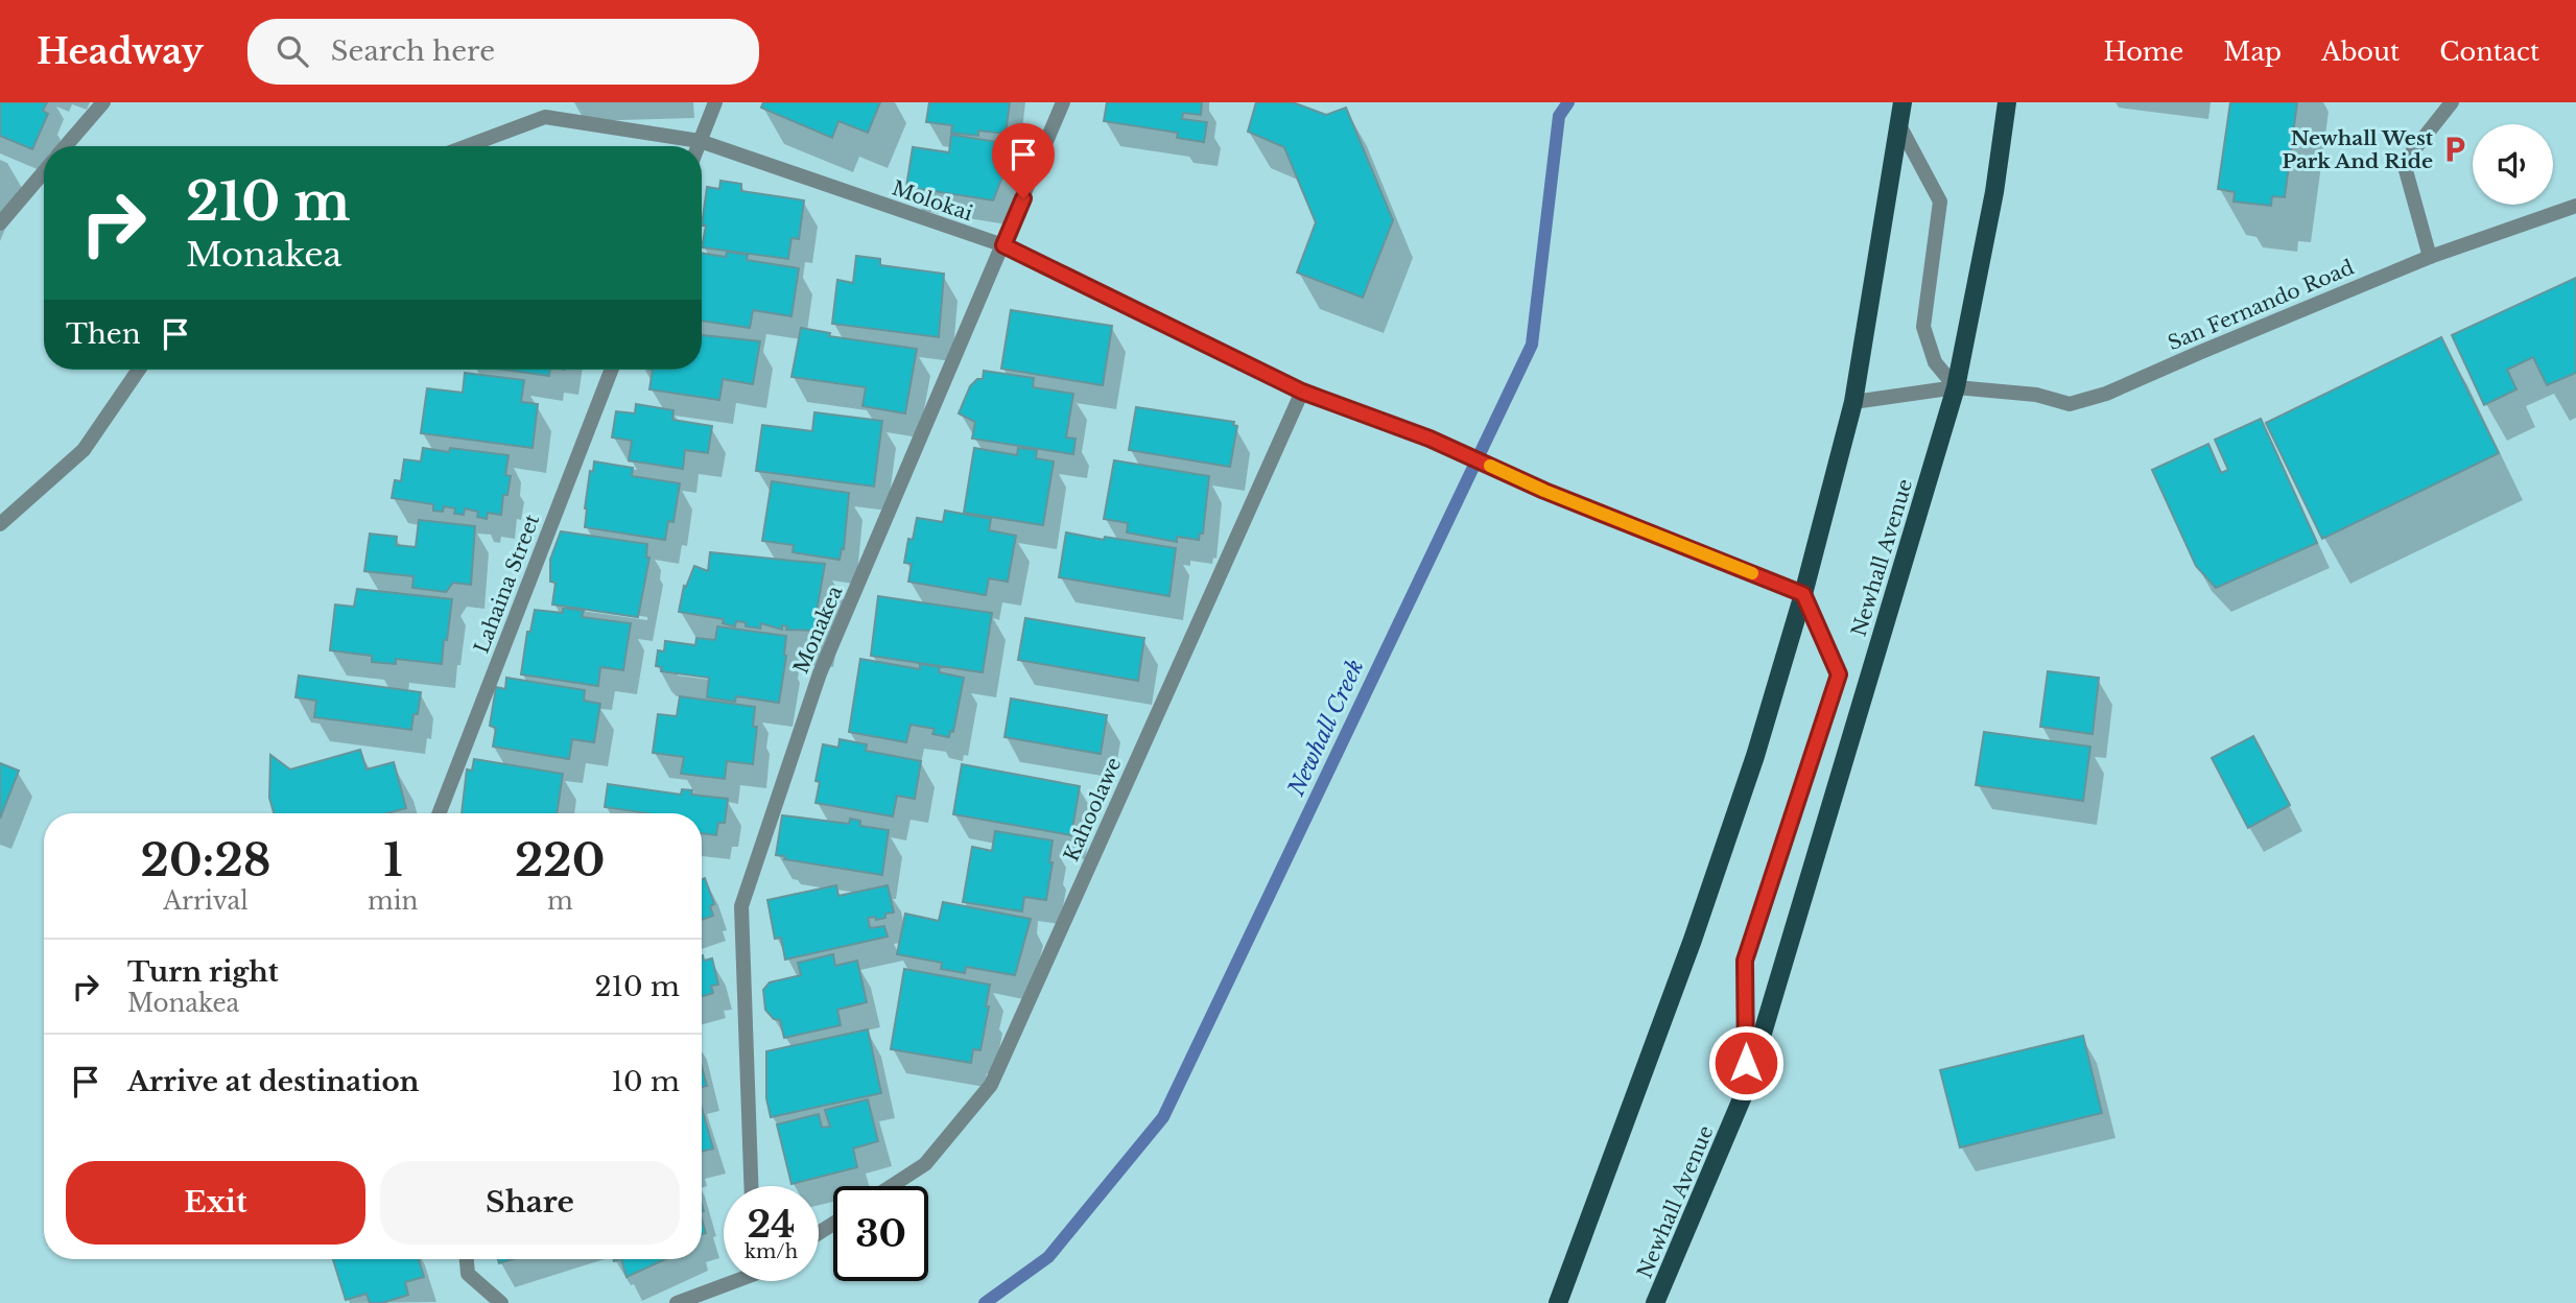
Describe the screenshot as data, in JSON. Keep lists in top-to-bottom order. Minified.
{"streets":{"main road":["Newhall Avenue"],"street":["Molokai","San Fernando Road","Lahaina Street","Monakea","Kahoolawe"]},"crossings":[["Molokai","Monakea"],["Molokai","Kahoolawe"],["San Fernando Road","Newhall Avenue"]],"water":["Newhall Creek"],"places":{"parking":["Newhall West Park And Ride"]},"page":{"header":"Headway","search":"Search here","nav":["Home","Map","About","Contact"],"turn":["210 m","Monakea"],"then":"Then","eta":["20:28","Arrival","1","min","220","m"],"list":[{"name":"Turn right","note":"Monakea","value":"210 m"},{"name":"Arrive at destination","value":"10 m"}],"buttons":["Exit","Share"],"speed":"24 km/h","limit":"30"}}
